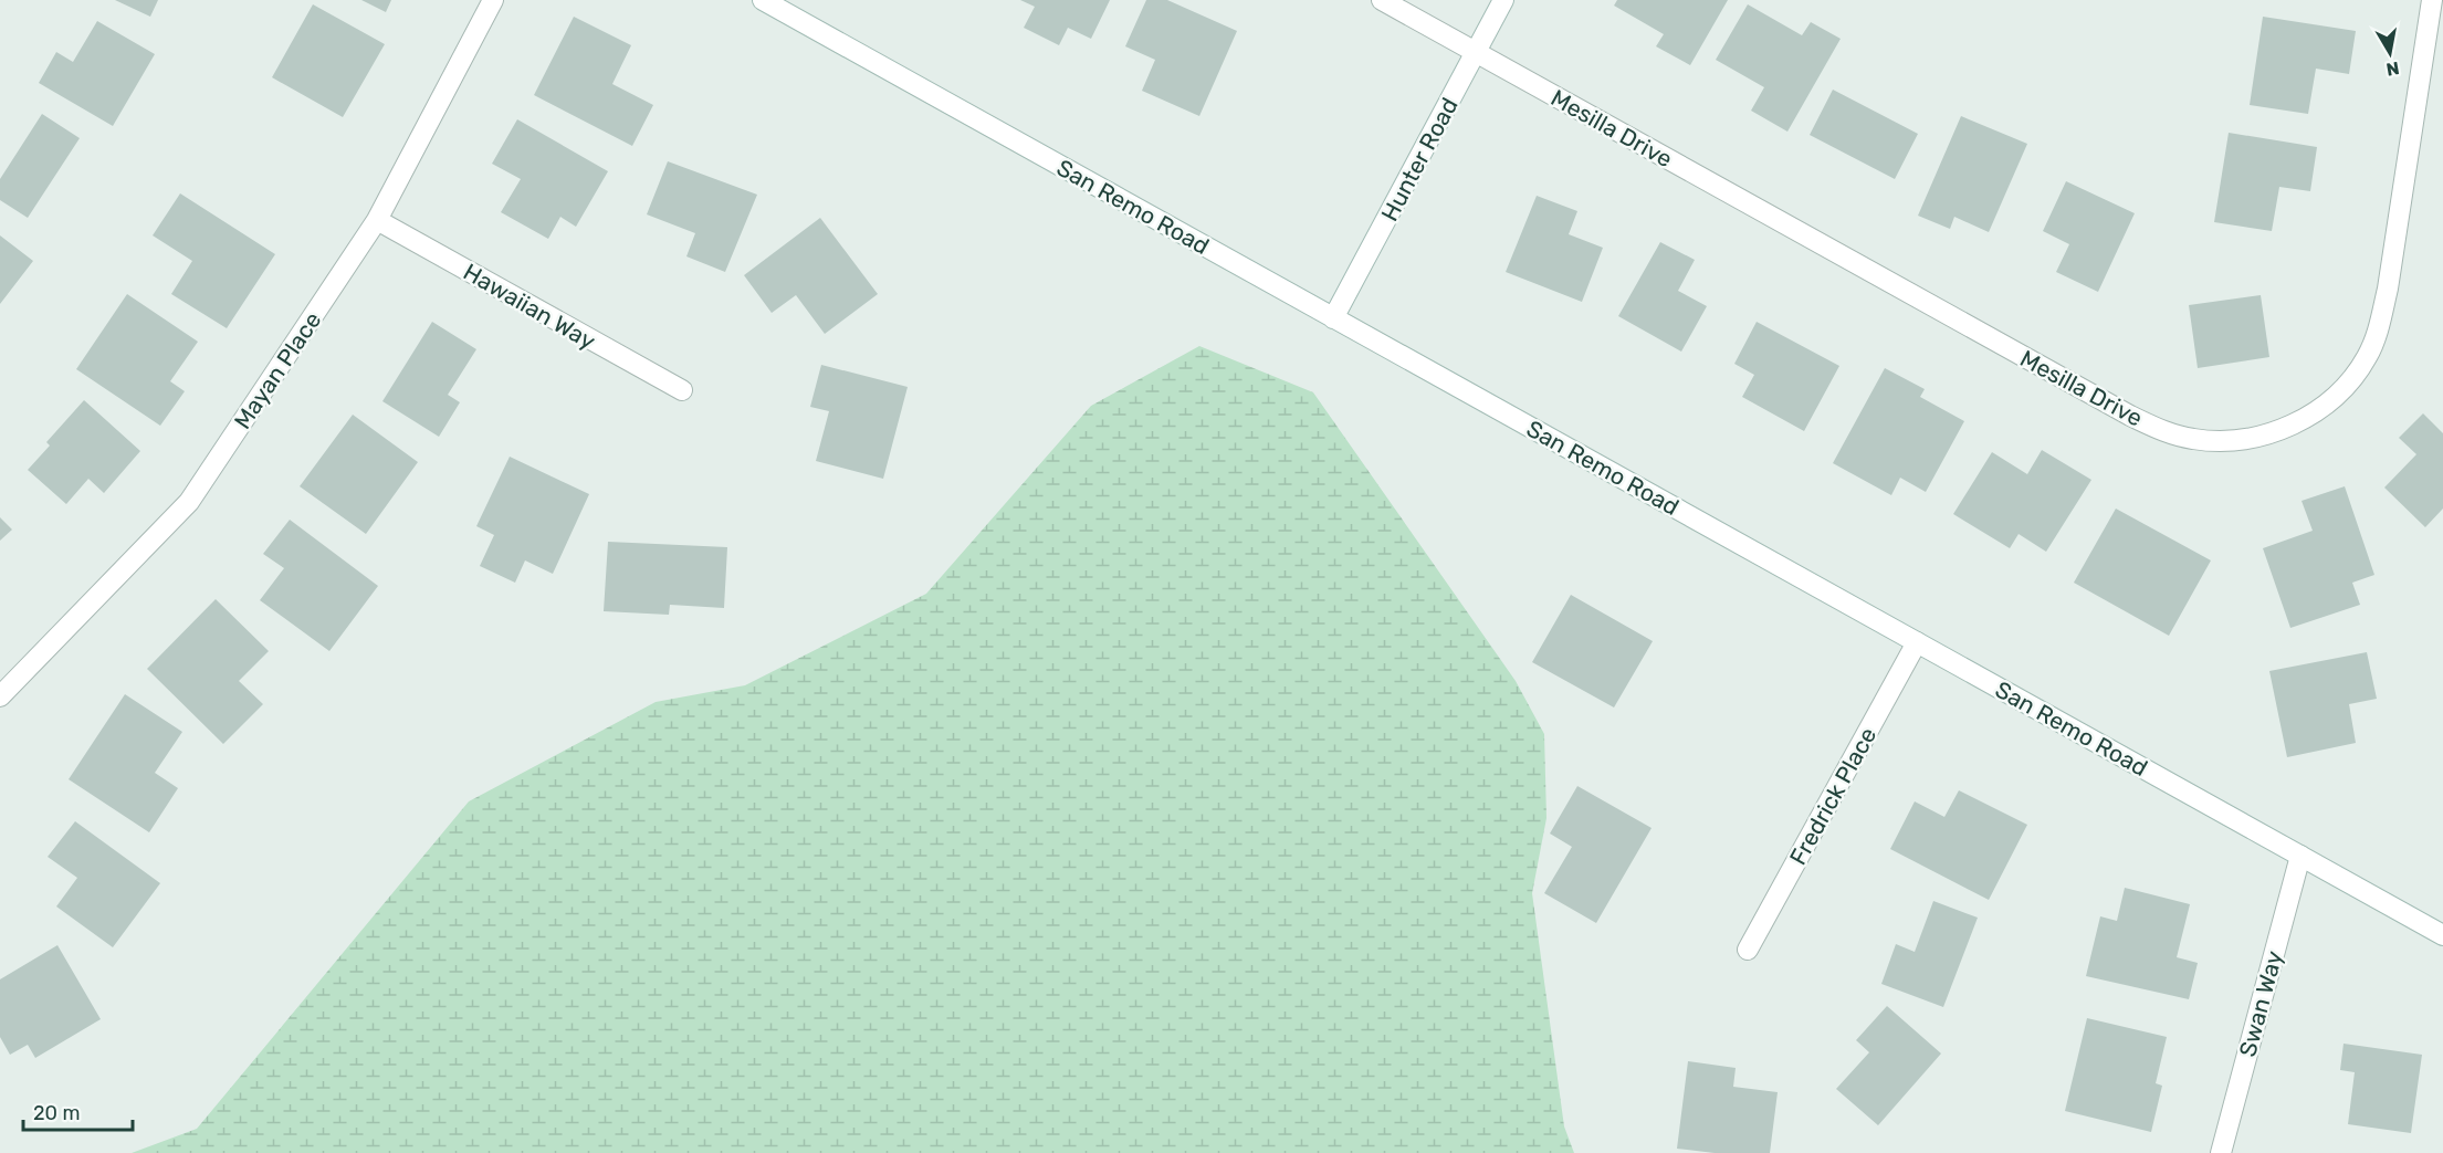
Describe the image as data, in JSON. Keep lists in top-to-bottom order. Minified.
{"streets":{"street":["Mesilla Drive","Hunter Road","San Remo Road","Hawaiian Way","Mayan Place","Fredrick Place","Swan Way"]},"crossings":[["Mesilla Drive","Hunter Road"],["Hunter Road","San Remo Road"],["San Remo Road","Fredrick Place"],["San Remo Road","Swan Way"],["Hawaiian Way","Mayan Place"]],"scale_bar":"20 m","north":"bottom"}
